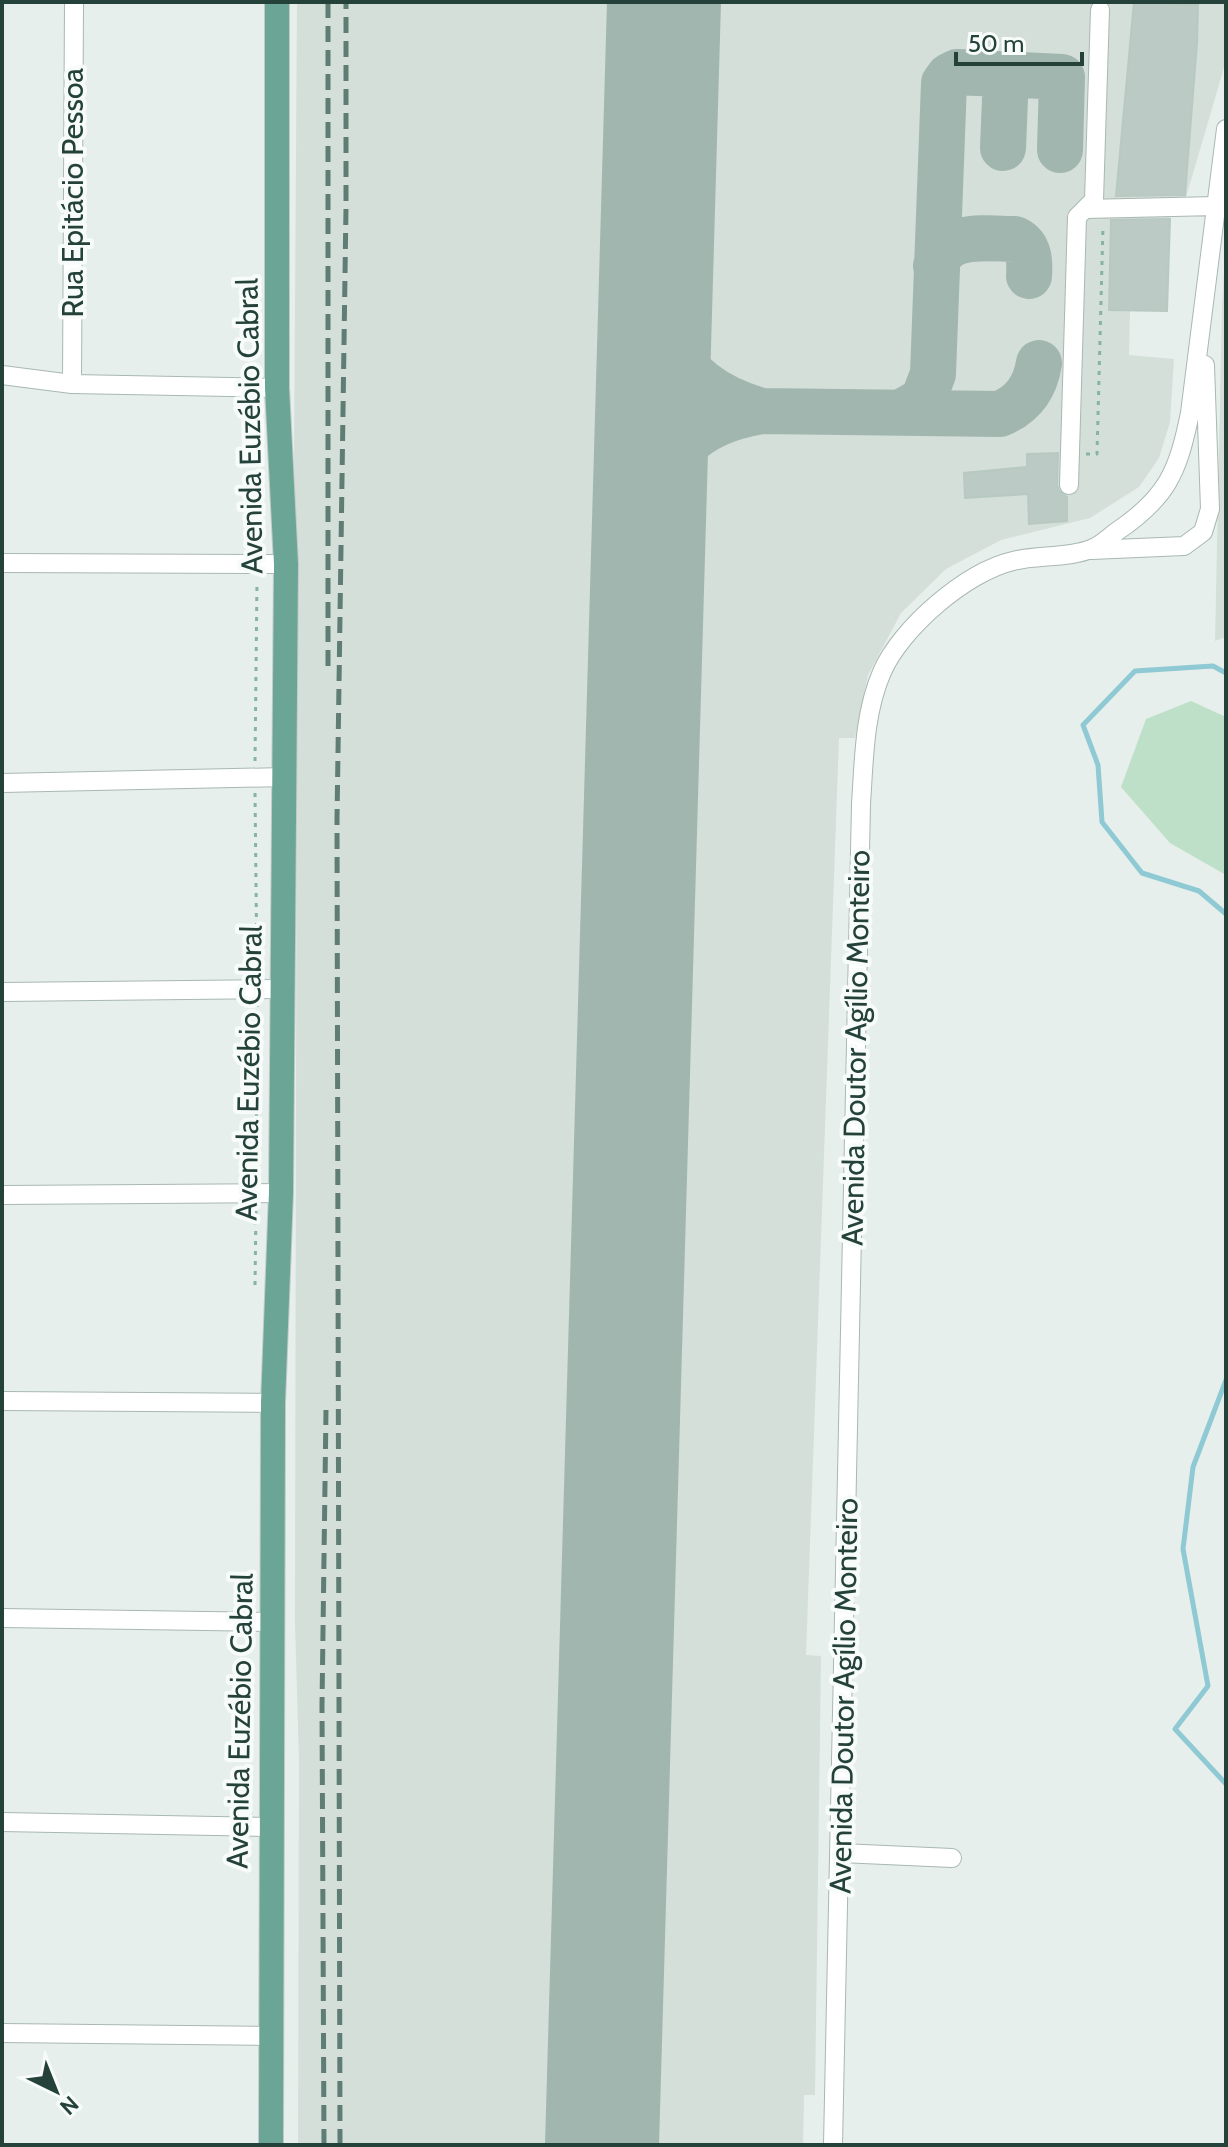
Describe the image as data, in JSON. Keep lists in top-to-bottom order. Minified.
{"streets":{"main road":["Avenida Euzébio Cabral"],"street":["Rua Epitácio Pessoa","Avenida Doutor Agílio Monteiro"]},"scale_bar":"50 m","north":"bottom right"}
